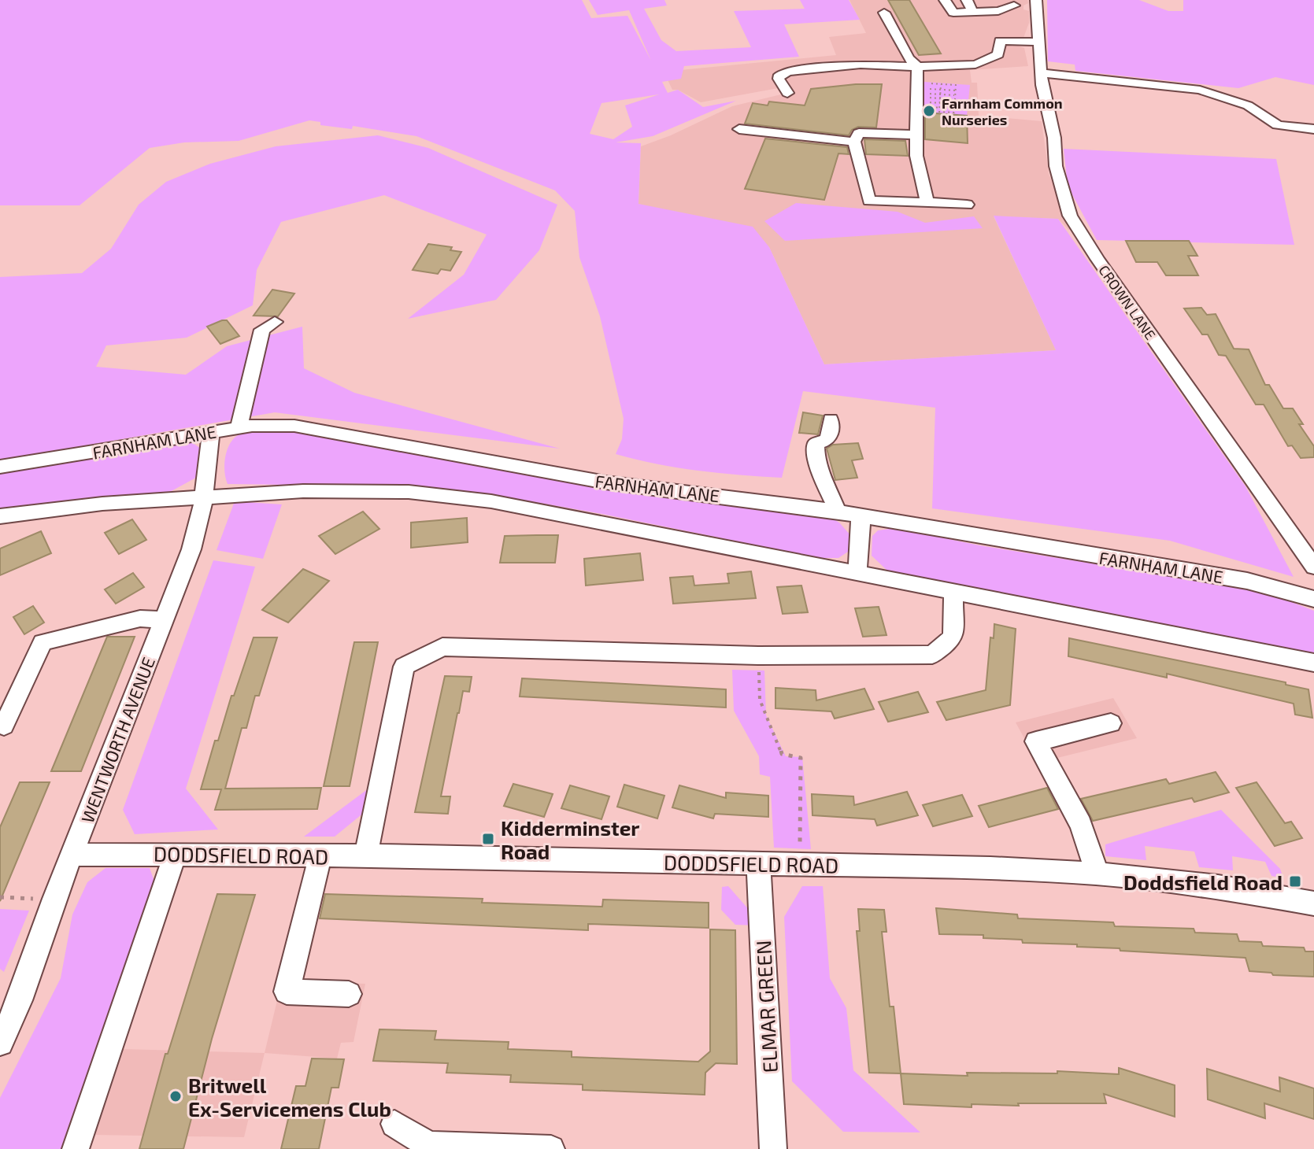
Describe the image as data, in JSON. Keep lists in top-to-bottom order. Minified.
{"streets":{"street":["CROWN LANE","FARNHAM LANE","WENTWORTH AVENUE","DODDSFIELD ROAD","ELMAR GREEN"]},"crossings":[["FARNHAM LANE","WENTWORTH AVENUE"],["WENTWORTH AVENUE","DODDSFIELD ROAD"],["DODDSFIELD ROAD","ELMAR GREEN"]],"places":{"other":["Farnham Common Nurseries","Britwell Ex-Servicemens Club"],"transit":["Kidderminster Road","Doddsfield Road"]}}
